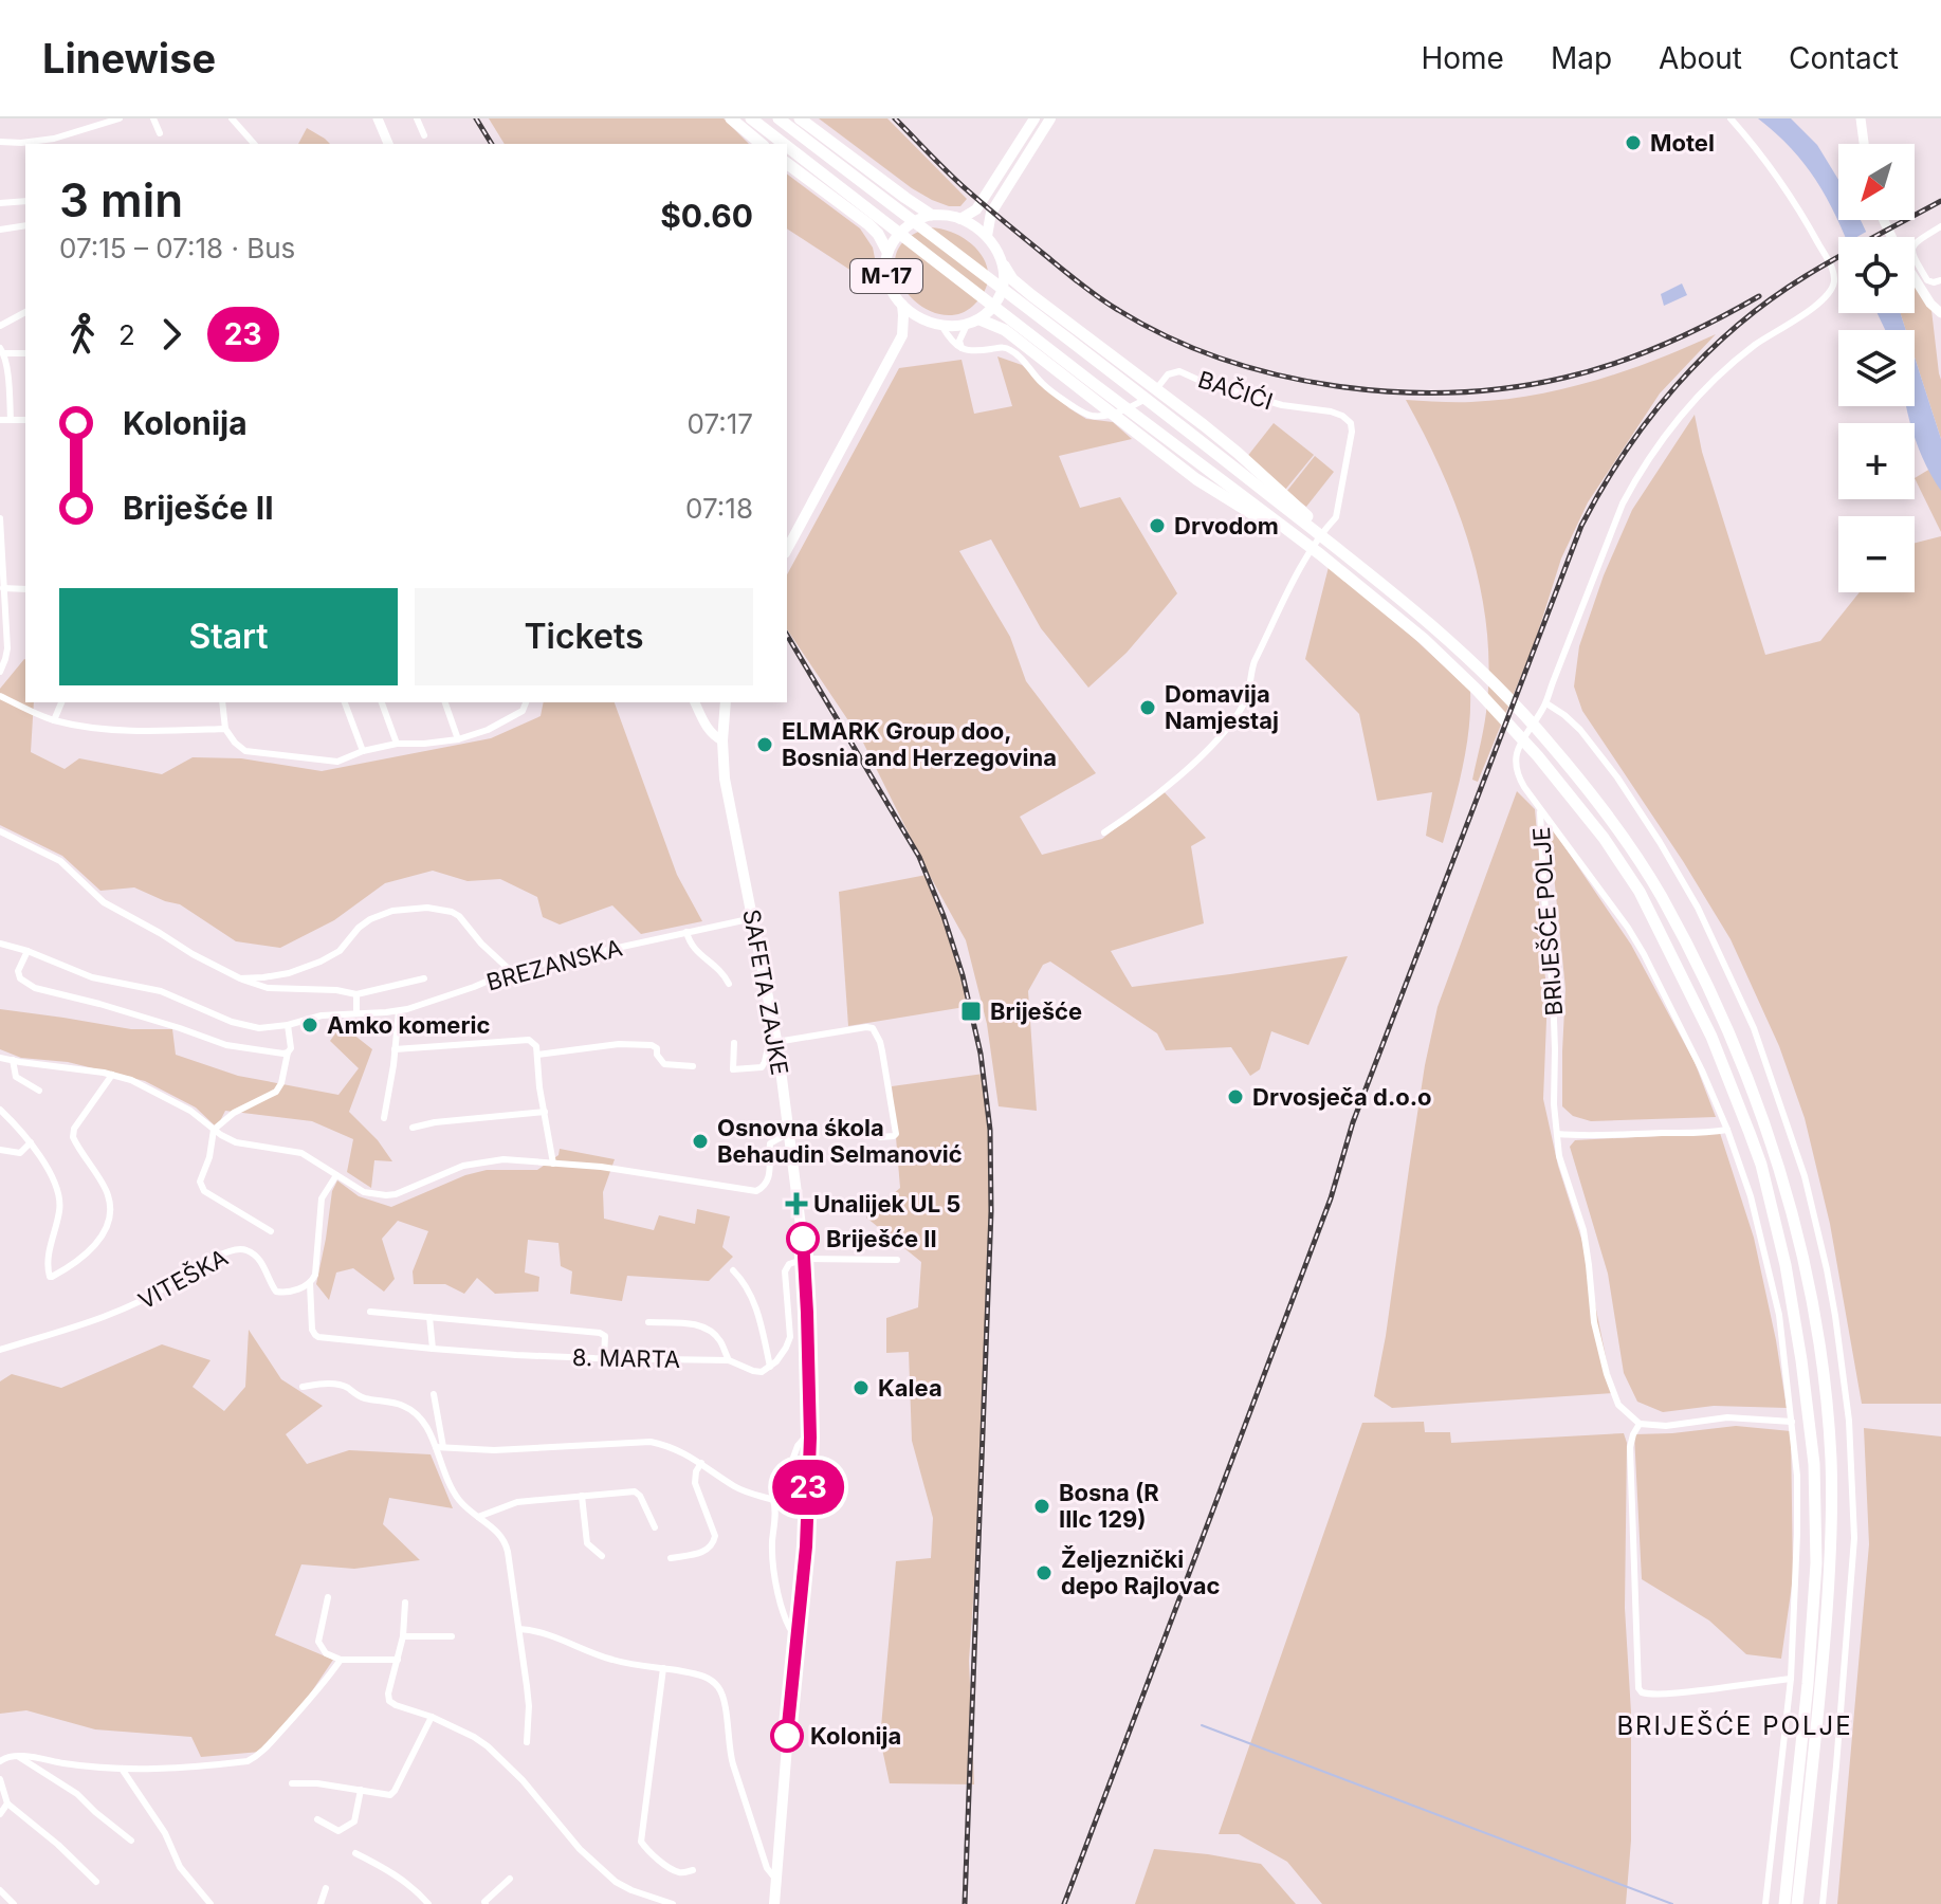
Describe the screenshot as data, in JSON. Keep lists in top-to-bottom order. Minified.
{"streets":{"main road":["M-17","SAFETA ZAJKE"],"street":["BAČIĆI","BRIJEŠĆE POLJE","BREZANSKA","VITEŠKA","8. MARTA"]},"crossings":[["BREZANSKA","SAFETA ZAJKE"],["VITEŠKA","8. MARTA"]],"districts":["BRIJEŠĆE POLJE"],"places":{"other":["Motel","Drvodom","Domavija Namjestaj","ELMARK Group doo, Bosnia and Herzegovina","Amko komeric","Drvosječa d.o.o","Osnovna śkola Behaudin Selmanović","Briješće II","Kalea","Bosna (R IIIc 129)","Željeznički depo Rajlovac","Kolonija"],"transit":["Briješće"],"health":["Unalijek UL 5"]},"lines":["bus line 23"],"north":"bottom left","page":{"header":"Linewise","nav":["Home","Map","About","Contact"],"on_map":"23","map_buttons":["+","−"],"heading":["3 min","07:15 – 07:18 · Bus","$0.60"],"legs":["2","23"],"list":[{"name":"Kolonija","value":"07:17"},{"name":"Briješće II","value":"07:18"}],"buttons":["Start","Tickets"]}}
